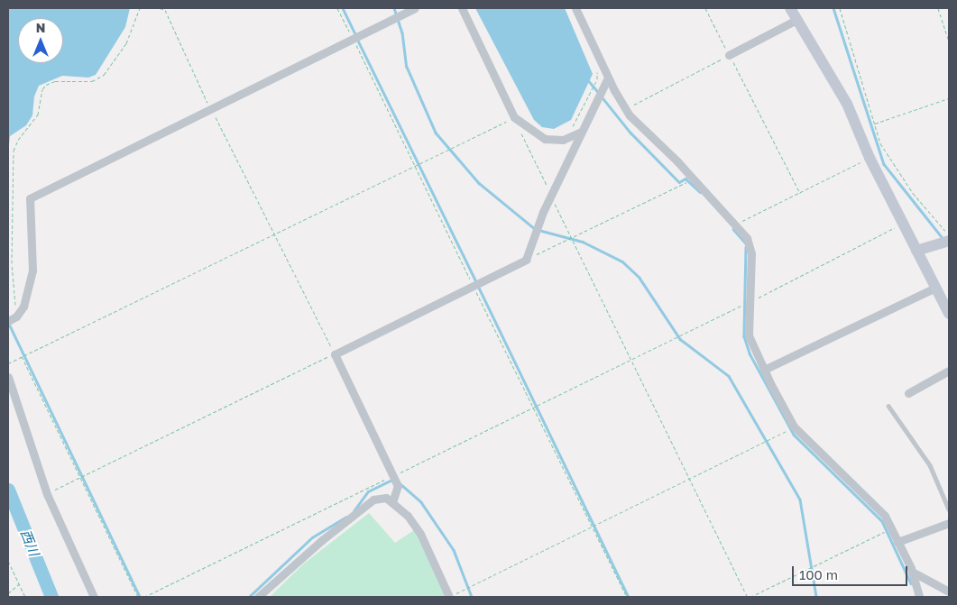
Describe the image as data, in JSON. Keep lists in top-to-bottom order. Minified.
{"water":["西川"],"scale_bar":"100 m","north":"top"}
